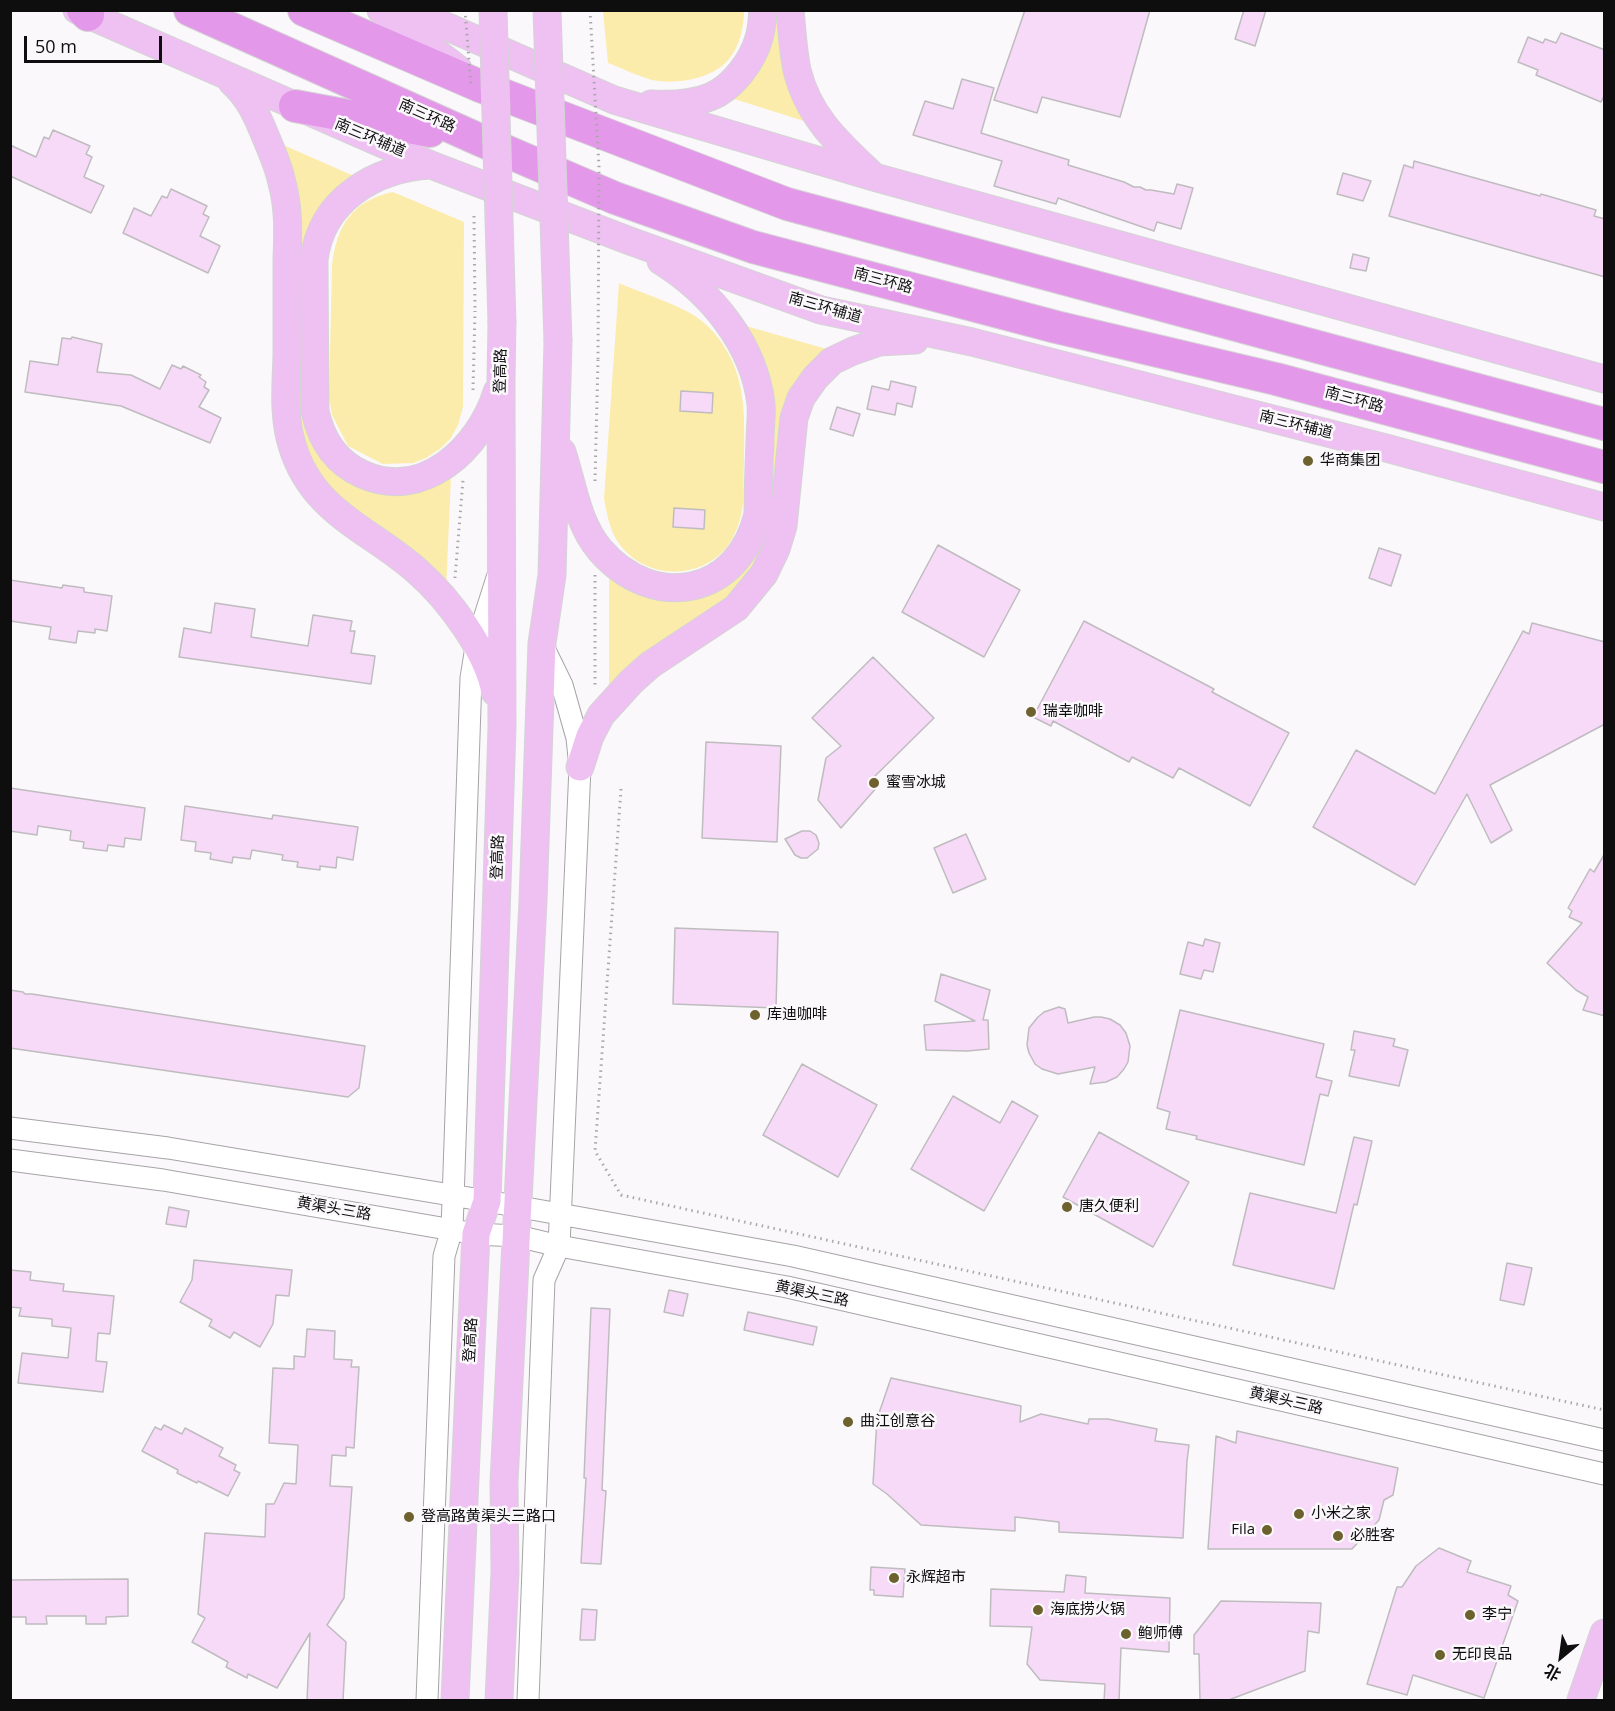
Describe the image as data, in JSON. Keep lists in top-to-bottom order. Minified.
{"streets":{"highway":["南三环路"],"main road":["南三环辅道","登高路"],"street":["黄渠头三路"]},"crossings":[["登高路","黄渠头三路"]],"places":["华商集团","瑞幸咖啡","蜜雪冰城","库迪咖啡","唐久便利","曲江创意谷","小米之家","登高路黄渠头三路口","Fila","必胜客","永辉超市","海底捞火锅","李宁","鲍师傅","无印良品"],"scale_bar":"50 m","north":"bottom left"}
